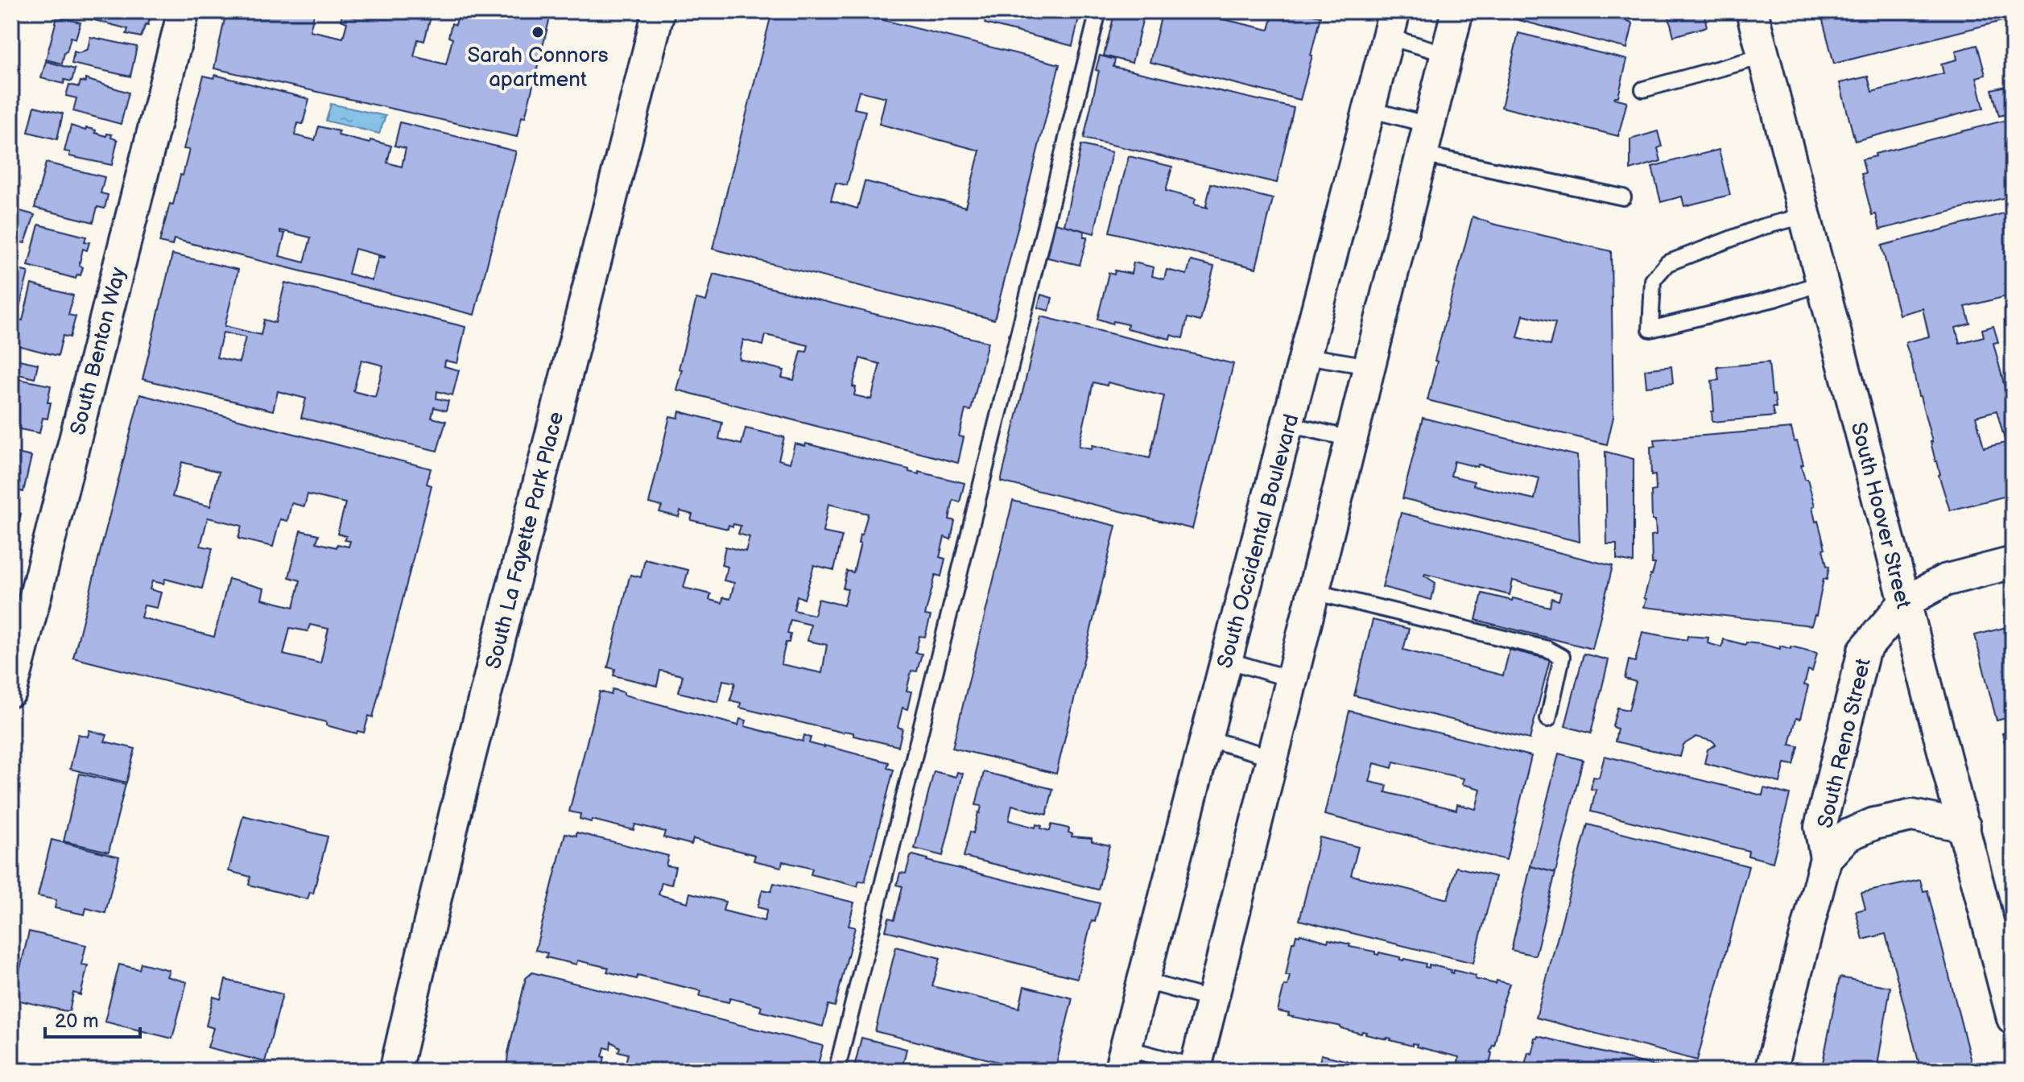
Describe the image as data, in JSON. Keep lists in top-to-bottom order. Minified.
{"streets":{"street":["South Benton Way","South Hoover Street","South La Fayette Park Place","South Occidental Boulevard","South Reno Street"]},"crossings":[["South Hoover Street","South Reno Street"]],"places":["Sarah Connors apartment"],"scale_bar":"20 m"}
